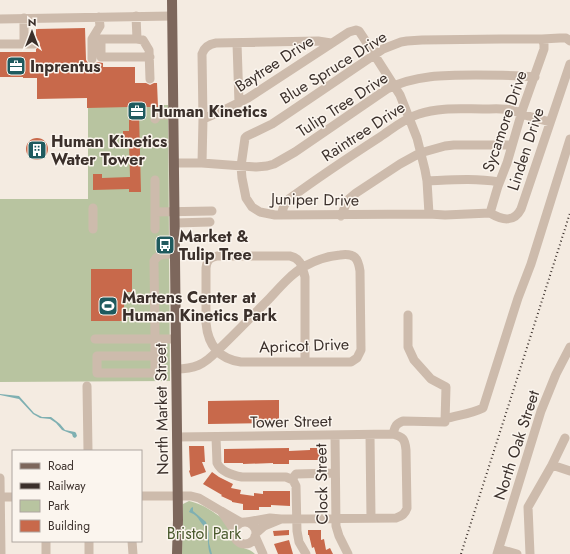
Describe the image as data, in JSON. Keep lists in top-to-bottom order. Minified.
{"streets":{"main road":["North Market Street"],"street":["Baytree Drive","Blue Spruce Drive","Tulip Tree Drive","Sycamore Drive","Raintree Drive","Linden Drive","Juniper Drive","Apricot Drive","Tower Street","North Oak Street","Clock Street"]},"crossings":[["Baytree Drive","Blue Spruce Drive"],["Blue Spruce Drive","Tulip Tree Drive"],["Blue Spruce Drive","Sycamore Drive"],["Blue Spruce Drive","Juniper Drive"],["Tulip Tree Drive","Sycamore Drive"],["Tulip Tree Drive","Juniper Drive"],["Sycamore Drive","Raintree Drive"],["Sycamore Drive","Linden Drive"],["Sycamore Drive","Juniper Drive"],["Raintree Drive","Linden Drive"],["Raintree Drive","Juniper Drive"],["Linden Drive","Juniper Drive"],["North Market Street","Tower Street"],["Tower Street","Clock Street"]],"parks":["Bristol Park"],"places":{"office":["Inprentus","Human Kinetics"],"building":["Human Kinetics Water Tower"],"bus stop":["Market & Tulip Tree"],"sports":["Martens Center at Human Kinetics Park"]},"legend":["Road","Railway","Park","Building"],"north":"top"}
